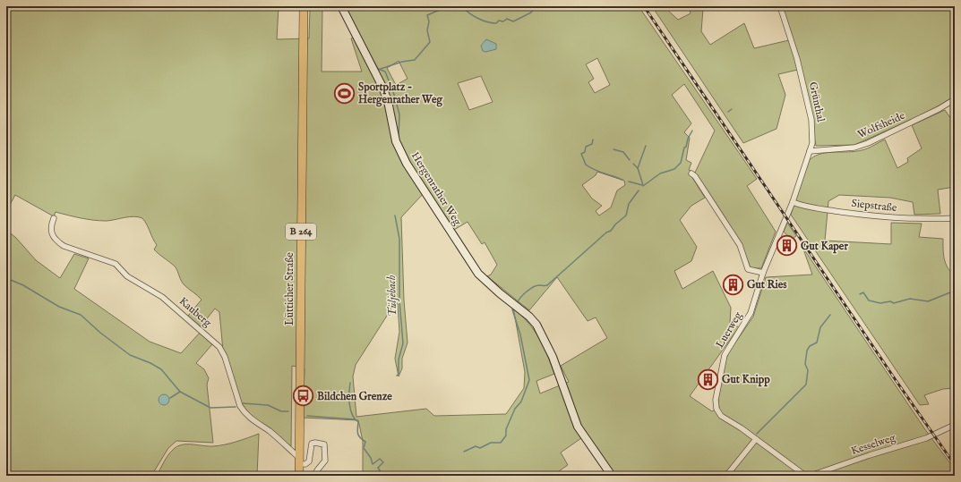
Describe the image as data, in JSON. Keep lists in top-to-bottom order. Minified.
{"streets":{"main road":["B 264","Lütticher Straße"],"street":["Grünthal","Wolfsheide","Hergenrather Weg","Siepstraße","Kauberg","Luerweg","Kesselweg"]},"crossings":[["Grünthal","Wolfsheide"],["Grünthal","Siepstraße"],["Grünthal","Luerweg"],["Siepstraße","Luerweg"],["Lütticher Straße","Kauberg"],["Luerweg","Kesselweg"]],"water":["Tüljebach"],"places":{"sports":["Sportplatz - Hergenrather Weg"],"building":["Gut Kaper","Gut Ries","Gut Knipp"],"bus stop":["Bildchen Grenze"]}}
